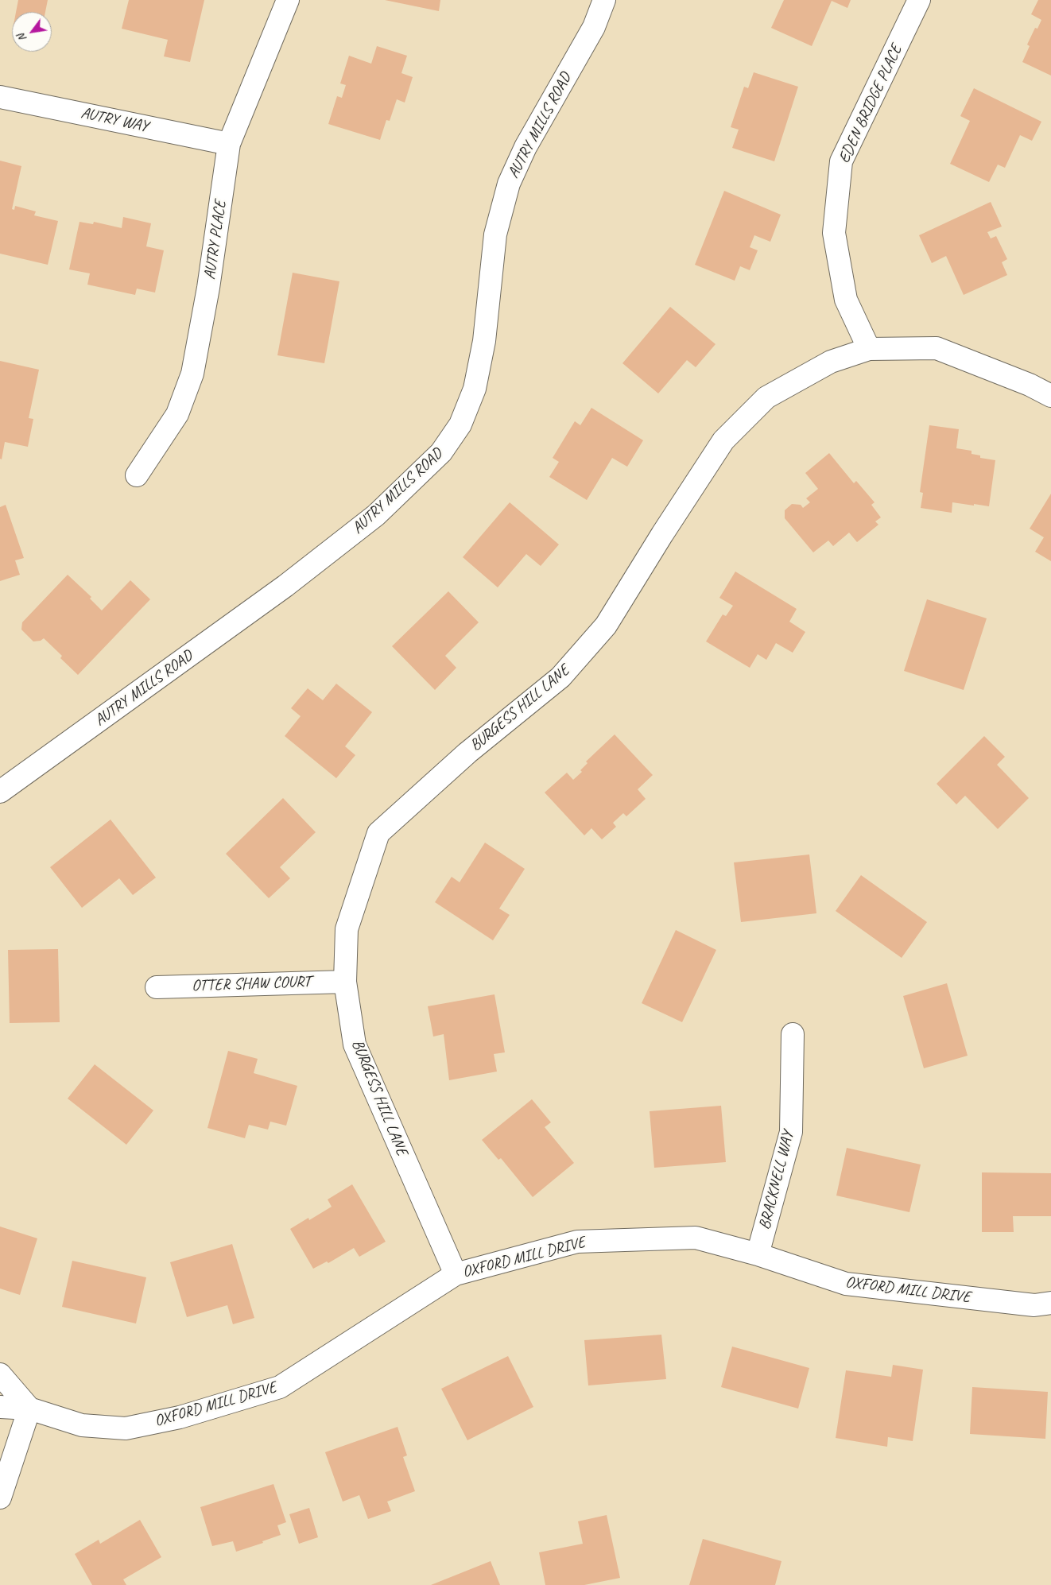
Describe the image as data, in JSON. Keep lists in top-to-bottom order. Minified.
{"streets":{"street":["EDEN BRIDGE PLACE","AUTRY WAY","AUTRY MILLS ROAD","AUTRY PLACE","BURGESS HILL LANE","OTTER SHAW COURT","BRACKNELL WAY","OXFORD MILL DRIVE"]},"crossings":[["EDEN BRIDGE PLACE","BURGESS HILL LANE"],["AUTRY WAY","AUTRY PLACE"],["BURGESS HILL LANE","OTTER SHAW COURT"],["BURGESS HILL LANE","OXFORD MILL DRIVE"],["BRACKNELL WAY","OXFORD MILL DRIVE"]],"north":"bottom left"}
